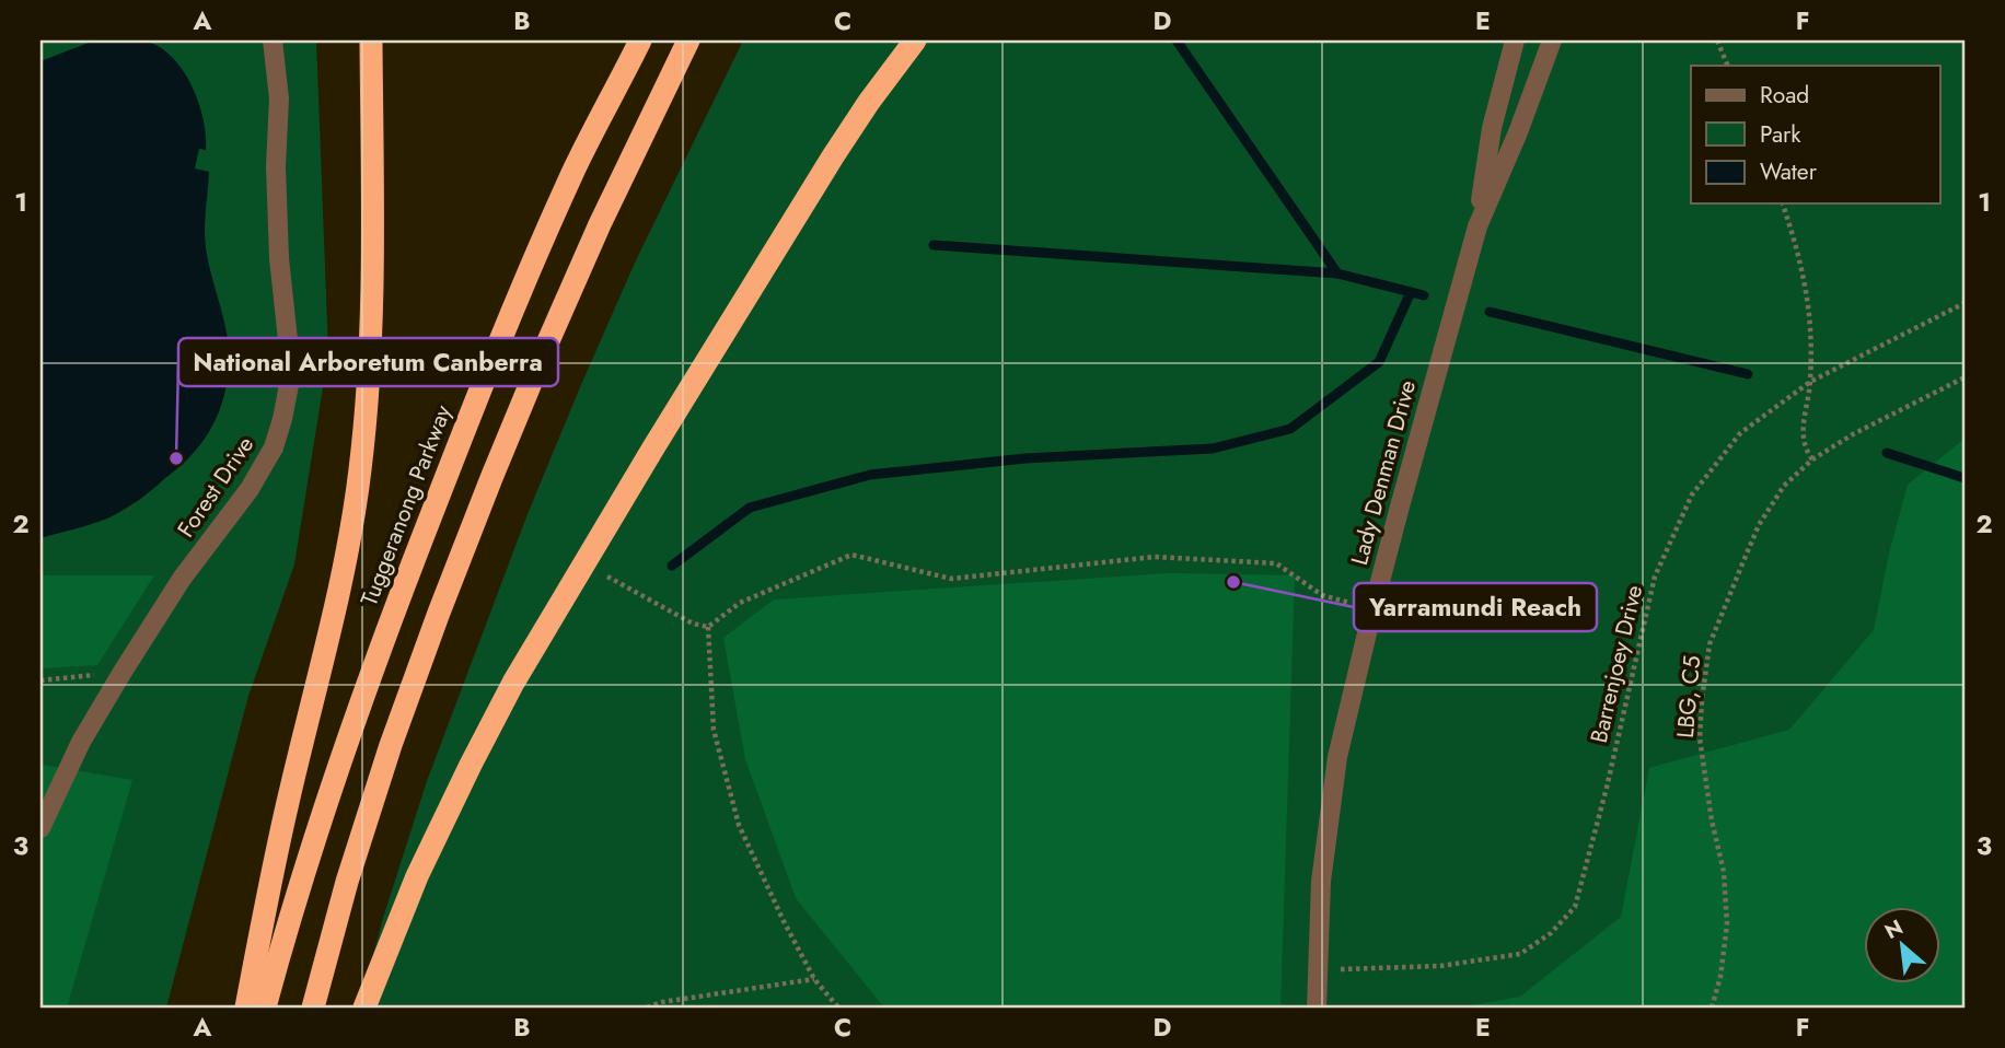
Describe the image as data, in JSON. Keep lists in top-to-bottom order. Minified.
{"streets":{"highway":["Tuggeranong Parkway"],"street":["Lady Denman Drive","Forest Drive"],"path":["Barrenjoey Drive","LBG, C5"]},"crossings":[["Lady Denman Drive","Barrenjoey Drive"]],"places":["National Arboretum Canberra","Yarramundi Reach"],"legend":["Road","Park","Water"],"north":"top left","grid":{"columns":["A","B","C","D","E","F"],"rows":["1","2","3"]}}
